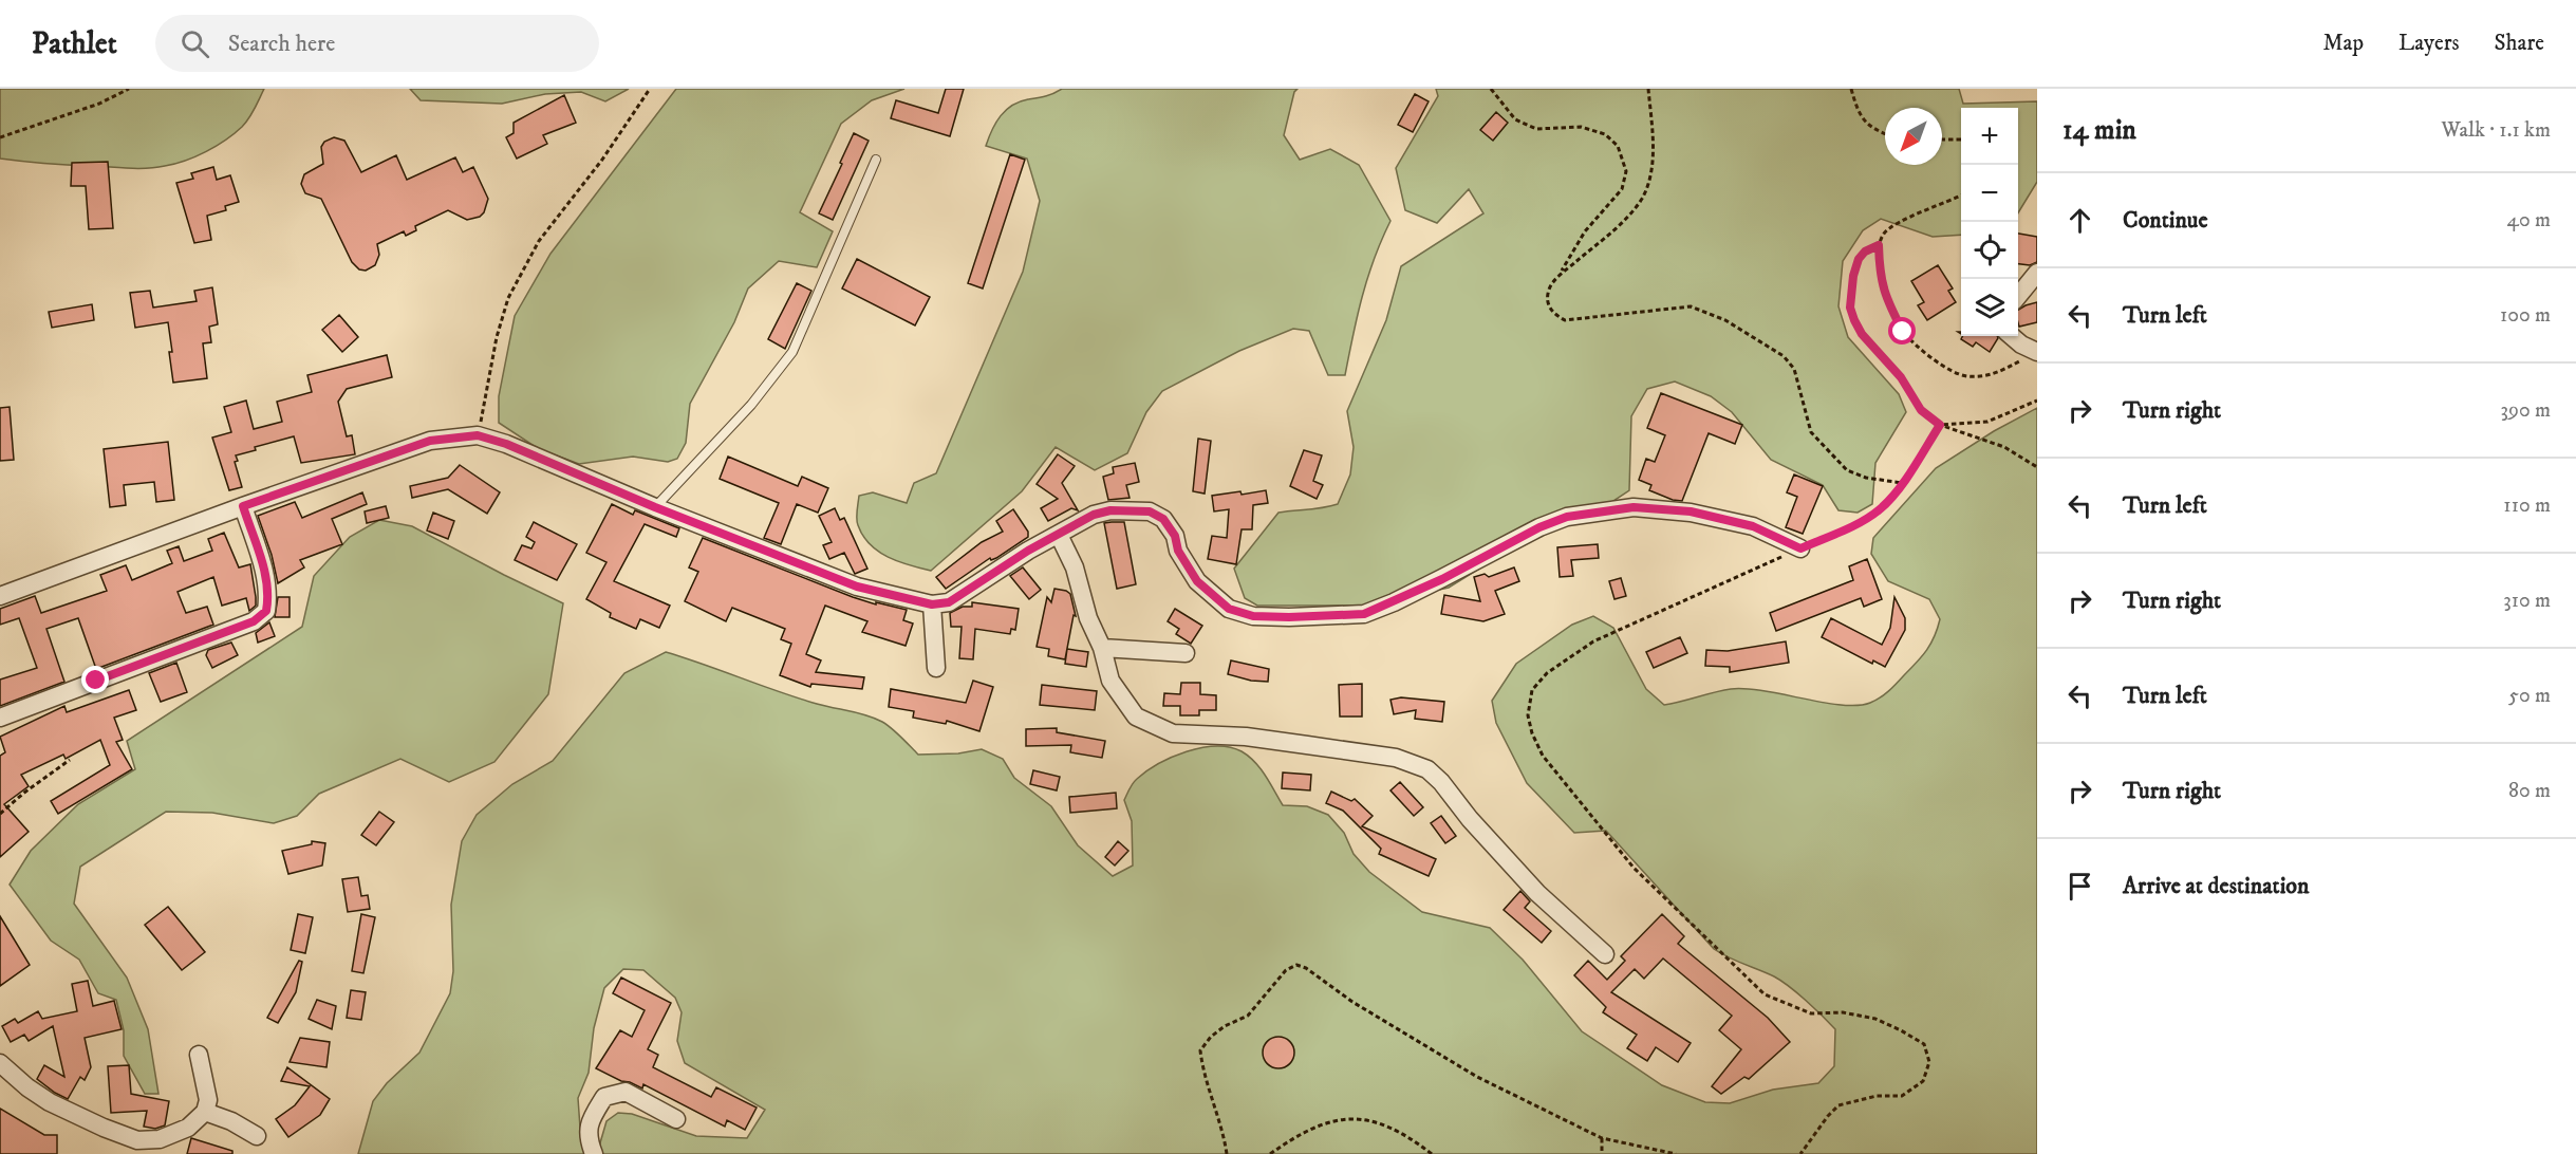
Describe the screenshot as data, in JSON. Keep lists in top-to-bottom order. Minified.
{"north":"bottom left","page":{"header":"Pathlet","search":"Search here","nav":["Map","Layers","Share"],"heading":["14 min","Walk · 1.1 km"],"map_buttons":["+","−"],"list":[["Continue","40 m"],["Turn left","100 m"],["Turn right","390 m"],["Turn left","110 m"],["Turn right","310 m"],["Turn left","50 m"],["Turn right","80 m"],"Arrive at destination"]}}
